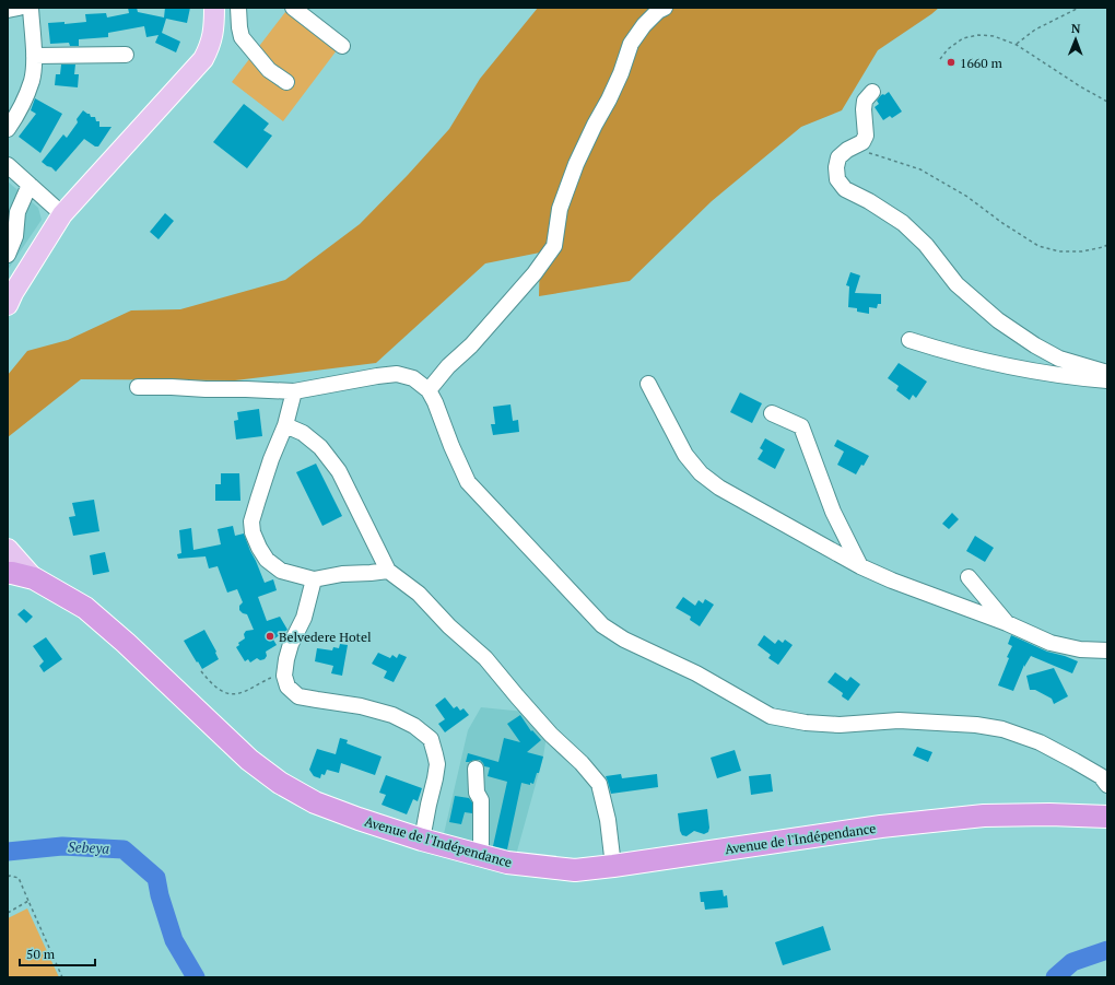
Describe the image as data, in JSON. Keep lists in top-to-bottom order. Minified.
{"streets":{"highway":["Avenue de l'Indépendance"]},"water":["Sebeya"],"places":["1660 m","Belvedere Hotel"],"scale_bar":"50 m","north":"top"}
